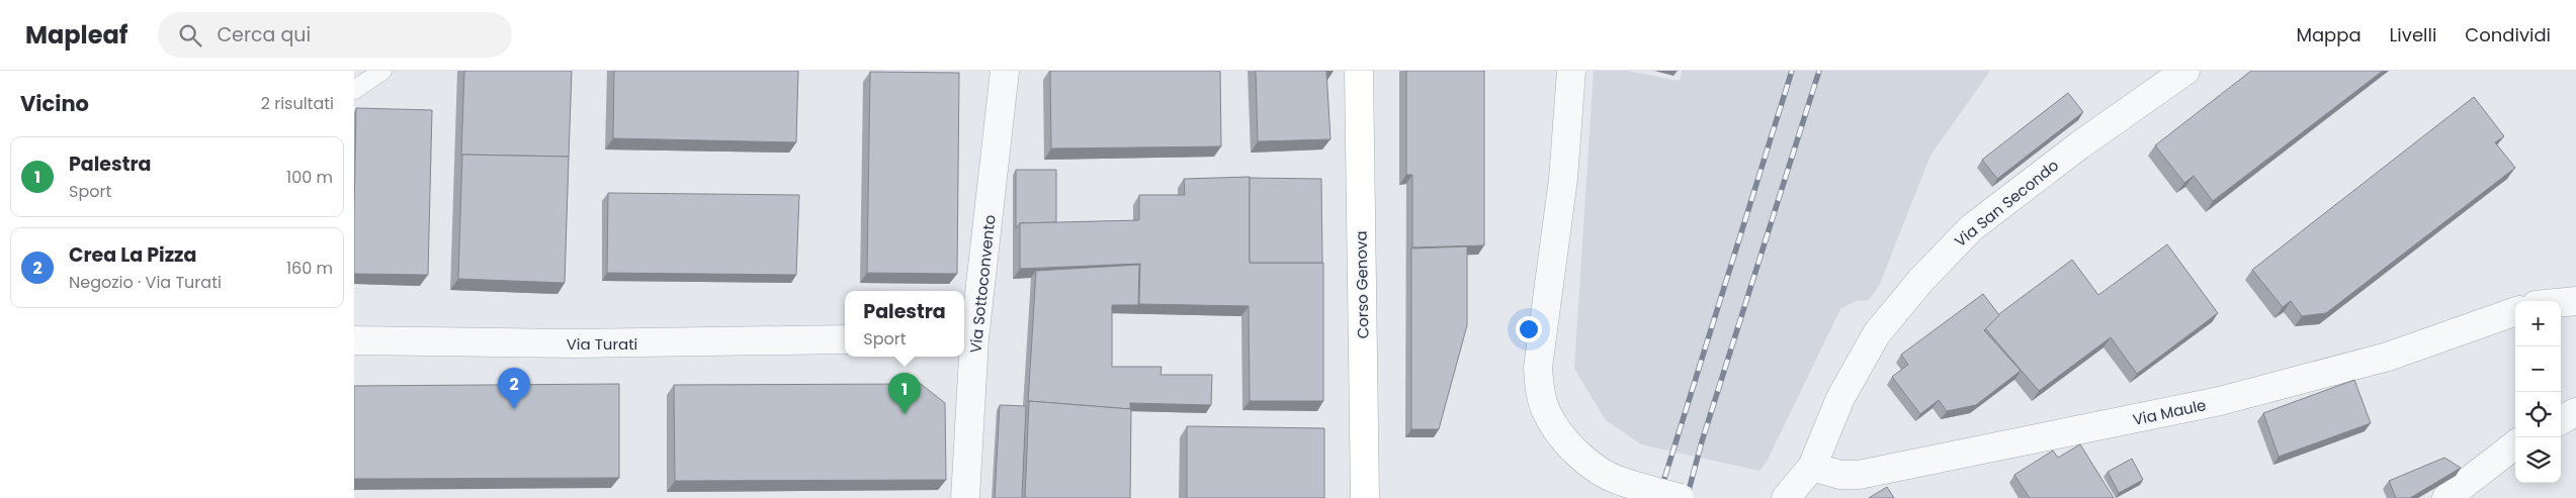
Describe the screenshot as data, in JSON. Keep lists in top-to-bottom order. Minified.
{"streets":{"main road":["Corso Genova"],"street":["Via San Secondo","Via Sottoconvento","Via Turati","Via Maule"]},"crossings":[["Via San Secondo","Via Maule"]],"page":{"header":"Mapleaf","search":"Cerca qui","nav":["Mappa","Livelli","Condividi"],"heading":["Vicino","2 risultati"],"list":[{"mark":"1","name":"Palestra","note":"Sport","value":"100 m"},{"mark":"2","name":"Crea La Pizza","note":"Negozio · Via Turati","value":"160 m"}],"popup":["Palestra","Sport"],"map_buttons":["+","−"],"pins":["2","1"]}}
